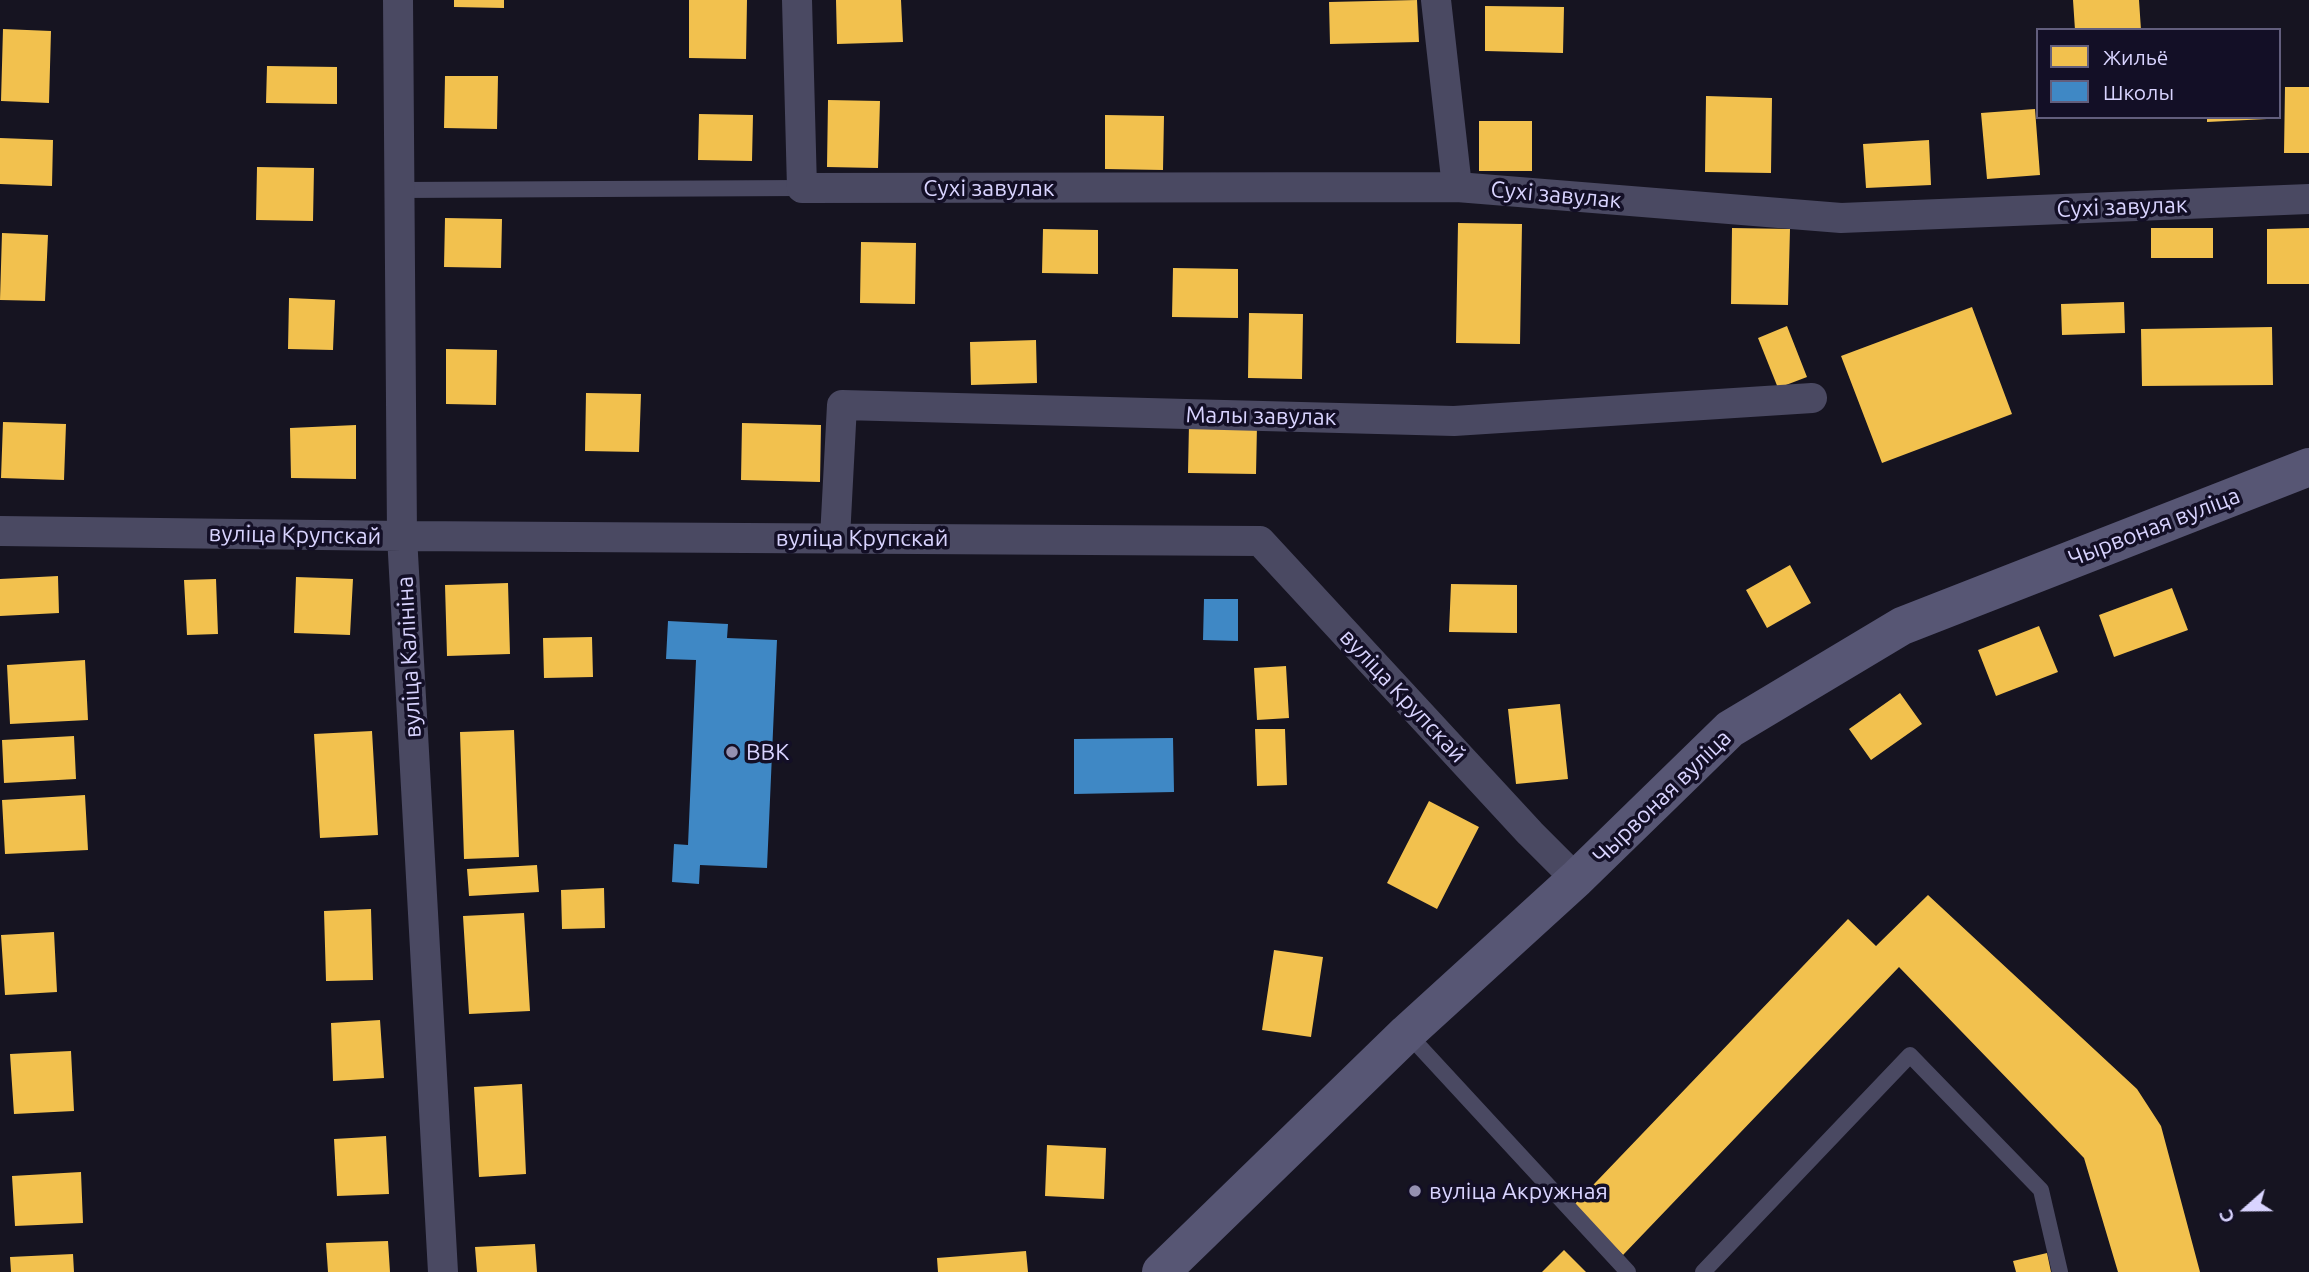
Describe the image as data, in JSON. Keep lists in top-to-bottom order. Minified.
{"streets":{"main road":["Чырвоная вуліца"],"street":["Сухі завулак","Малы завулак","вуліца Крупскай","вуліца Калініна"]},"crossings":[["Малы завулак","вуліца Крупскай"],["Чырвоная вуліца","вуліца Крупскай"],["вуліца Крупскай","вуліца Калініна"]],"places":["ВВК","вуліца Акружная"],"legend":["Жильё","Школы"],"north":"left"}
